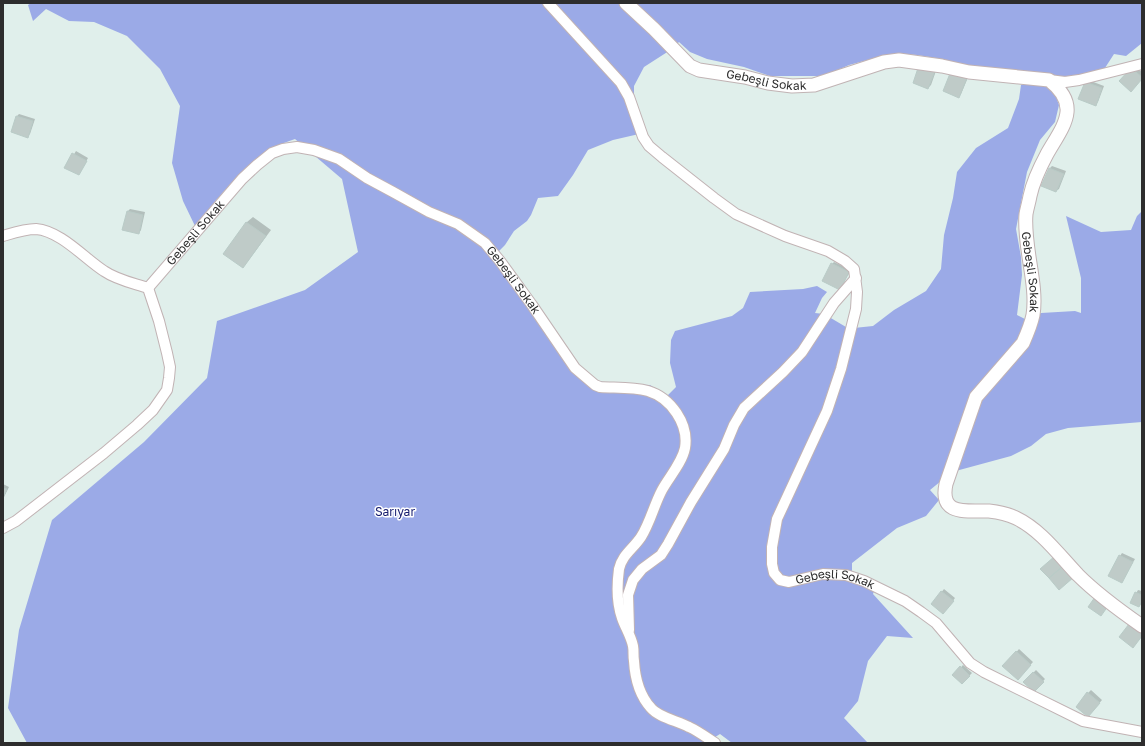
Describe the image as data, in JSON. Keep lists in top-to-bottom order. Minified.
{"streets":{"street":["Gebeşli Sokak"]},"parks":["Sarıyar"]}
